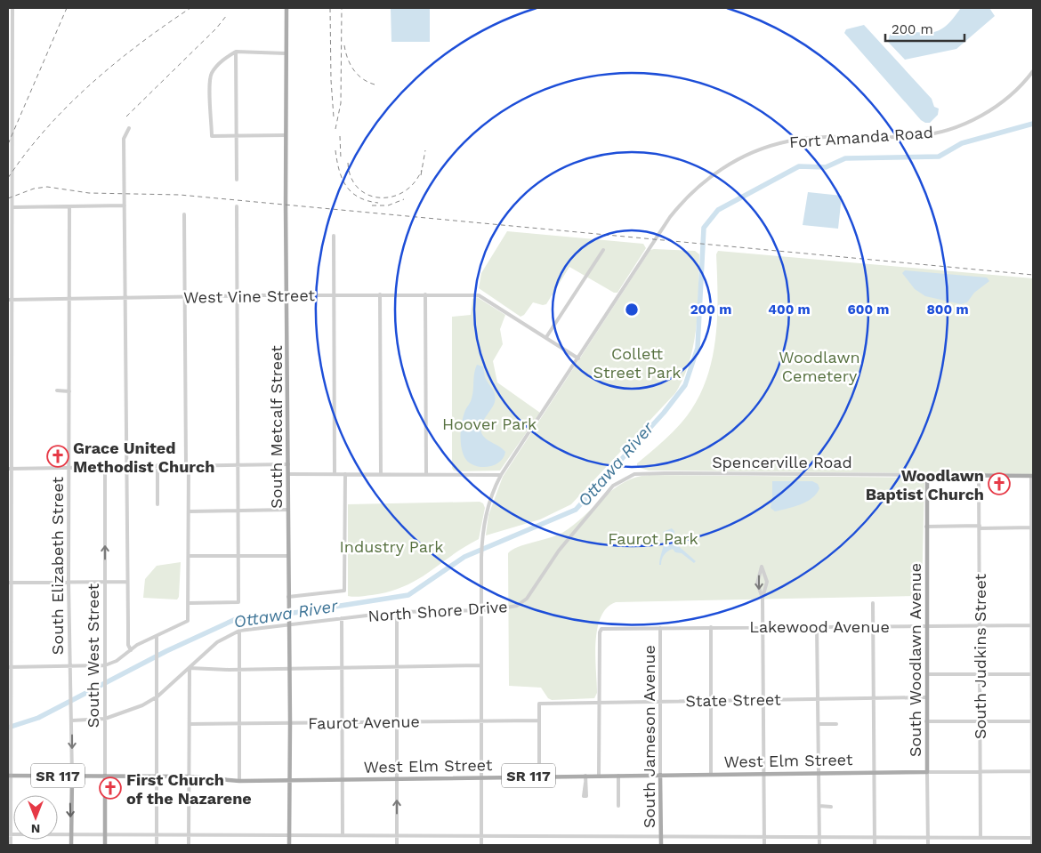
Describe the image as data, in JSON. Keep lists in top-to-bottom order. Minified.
{"streets":{"main road":["South Metcalf Street","Spencerville Road","South Elizabeth Street","South West Street","South Woodlawn Avenue","South Jameson Avenue","West Elm Street","SR 117"],"street":["Fort Amanda Road","West Vine Street","North Shore Drive","Lakewood Avenue","South Judkins Street","State Street","Faurot Avenue"]},"crossings":[["Fort Amanda Road","North Shore Drive"],["Fort Amanda Road","Faurot Avenue"],["Fort Amanda Road","West Elm Street"],["West Vine Street","South Metcalf Street"],["West Vine Street","South Elizabeth Street"],["South Metcalf Street","North Shore Drive"],["South Metcalf Street","Faurot Avenue"],["South Metcalf Street","West Elm Street"],["Spencerville Road","North Shore Drive"],["Spencerville Road","South Judkins Street"],["Spencerville Road","South Woodlawn Avenue"],["South Elizabeth Street","North Shore Drive"],["South Elizabeth Street","West Elm Street"],["North Shore Drive","South West Street"],["Lakewood Avenue","South Judkins Street"],["Lakewood Avenue","South Woodlawn Avenue"],["Lakewood Avenue","State Street"],["Lakewood Avenue","South Jameson Avenue"],["South West Street","West Elm Street"],["South Judkins Street","West Elm Street"],["South Woodlawn Avenue","State Street"],["South Woodlawn Avenue","West Elm Street"],["State Street","Faurot Avenue"],["State Street","South Jameson Avenue"],["South Jameson Avenue","West Elm Street"]],"water":["Ottawa River"],"parks":["Collett Street Park","Woodlawn Cemetery","Hoover Park","Faurot Park","Industry Park"],"places":{"church":["Grace United Methodist Church","Woodlawn Baptist Church","First Church of the Nazarene"]},"scale_bar":"200 m","north":"bottom","rings":["200 m","400 m","600 m","800 m"]}
